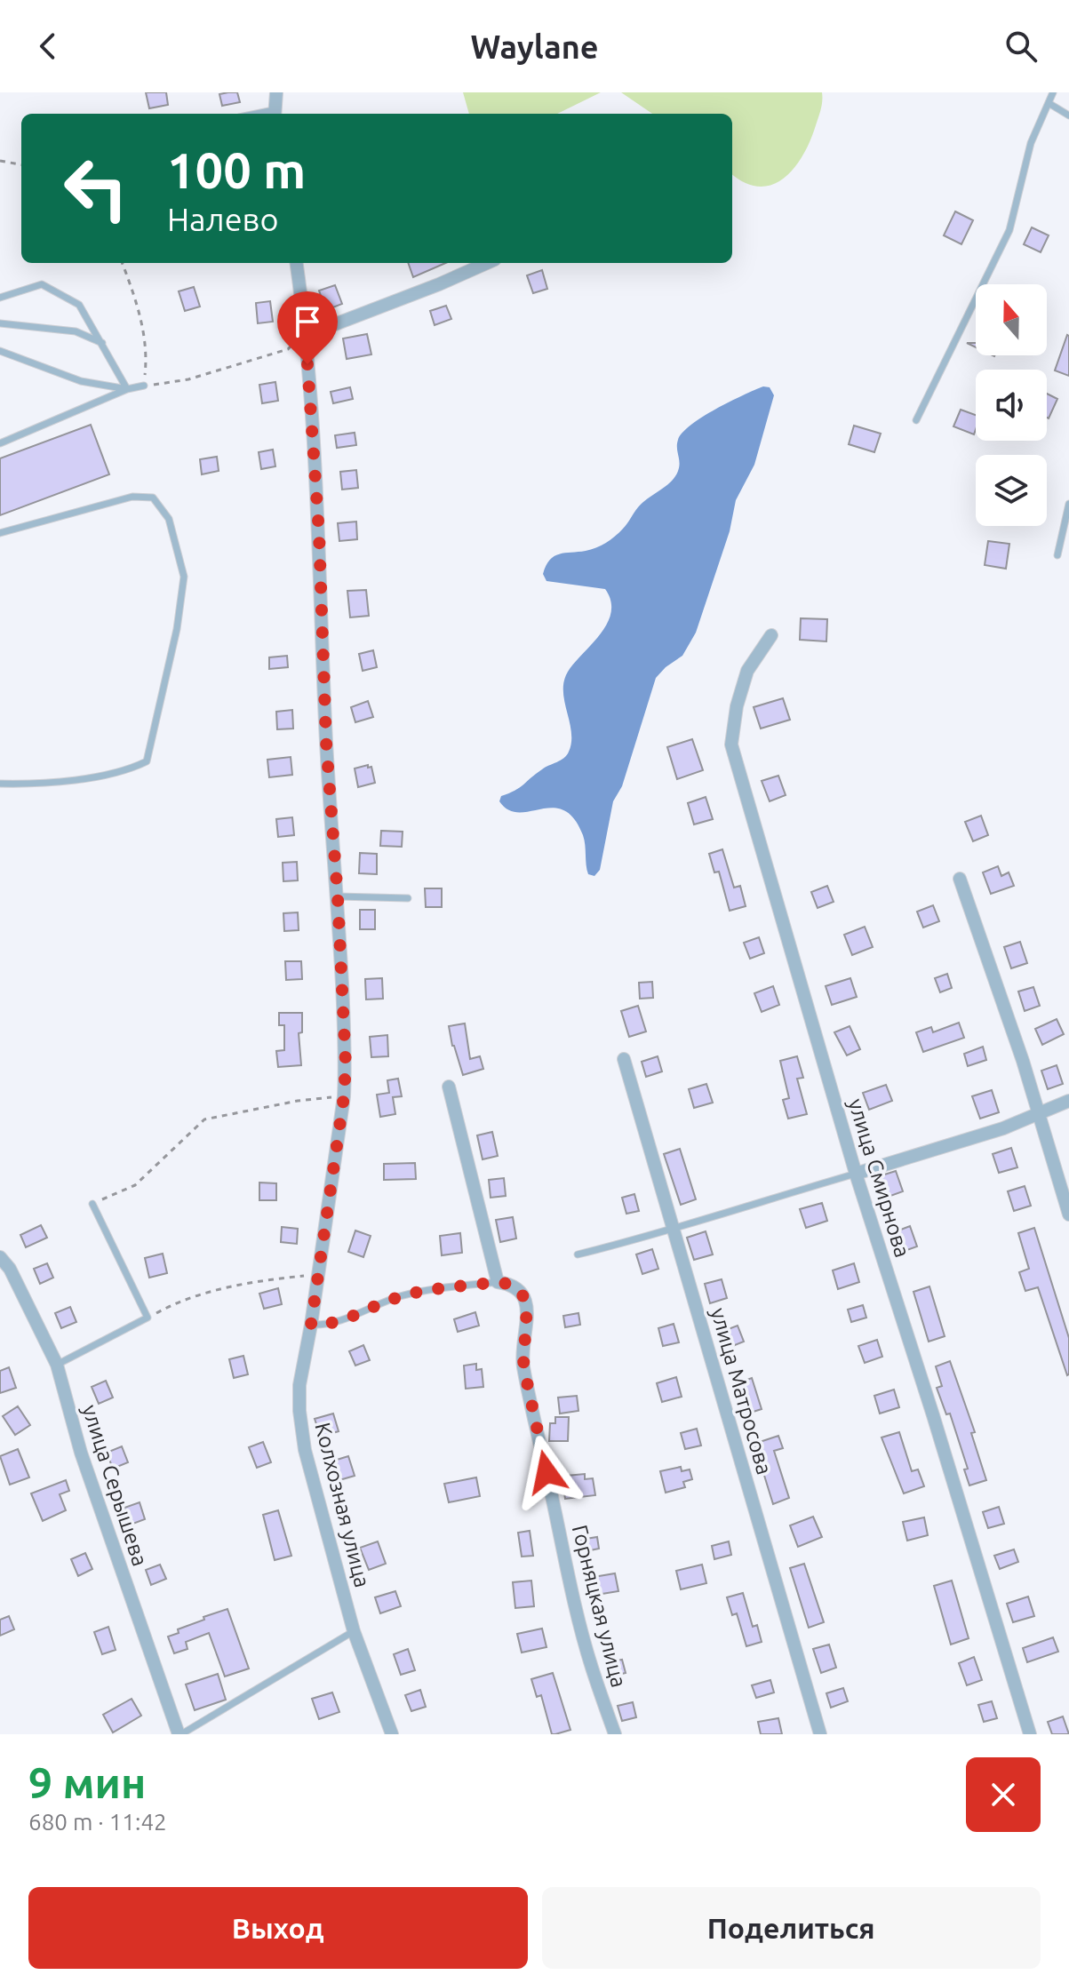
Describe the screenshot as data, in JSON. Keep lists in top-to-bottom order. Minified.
{"streets":{"street":["улица Смирнова","улица Матросова","улица Серышева","Колхозная улица","Горняцкая улица"]},"north":"top","page":{"header":"Waylane","turn":["100 m","Налево"],"heading":["9 мин","680 m · 11:42"],"buttons":["Выход","Поделиться"]}}
